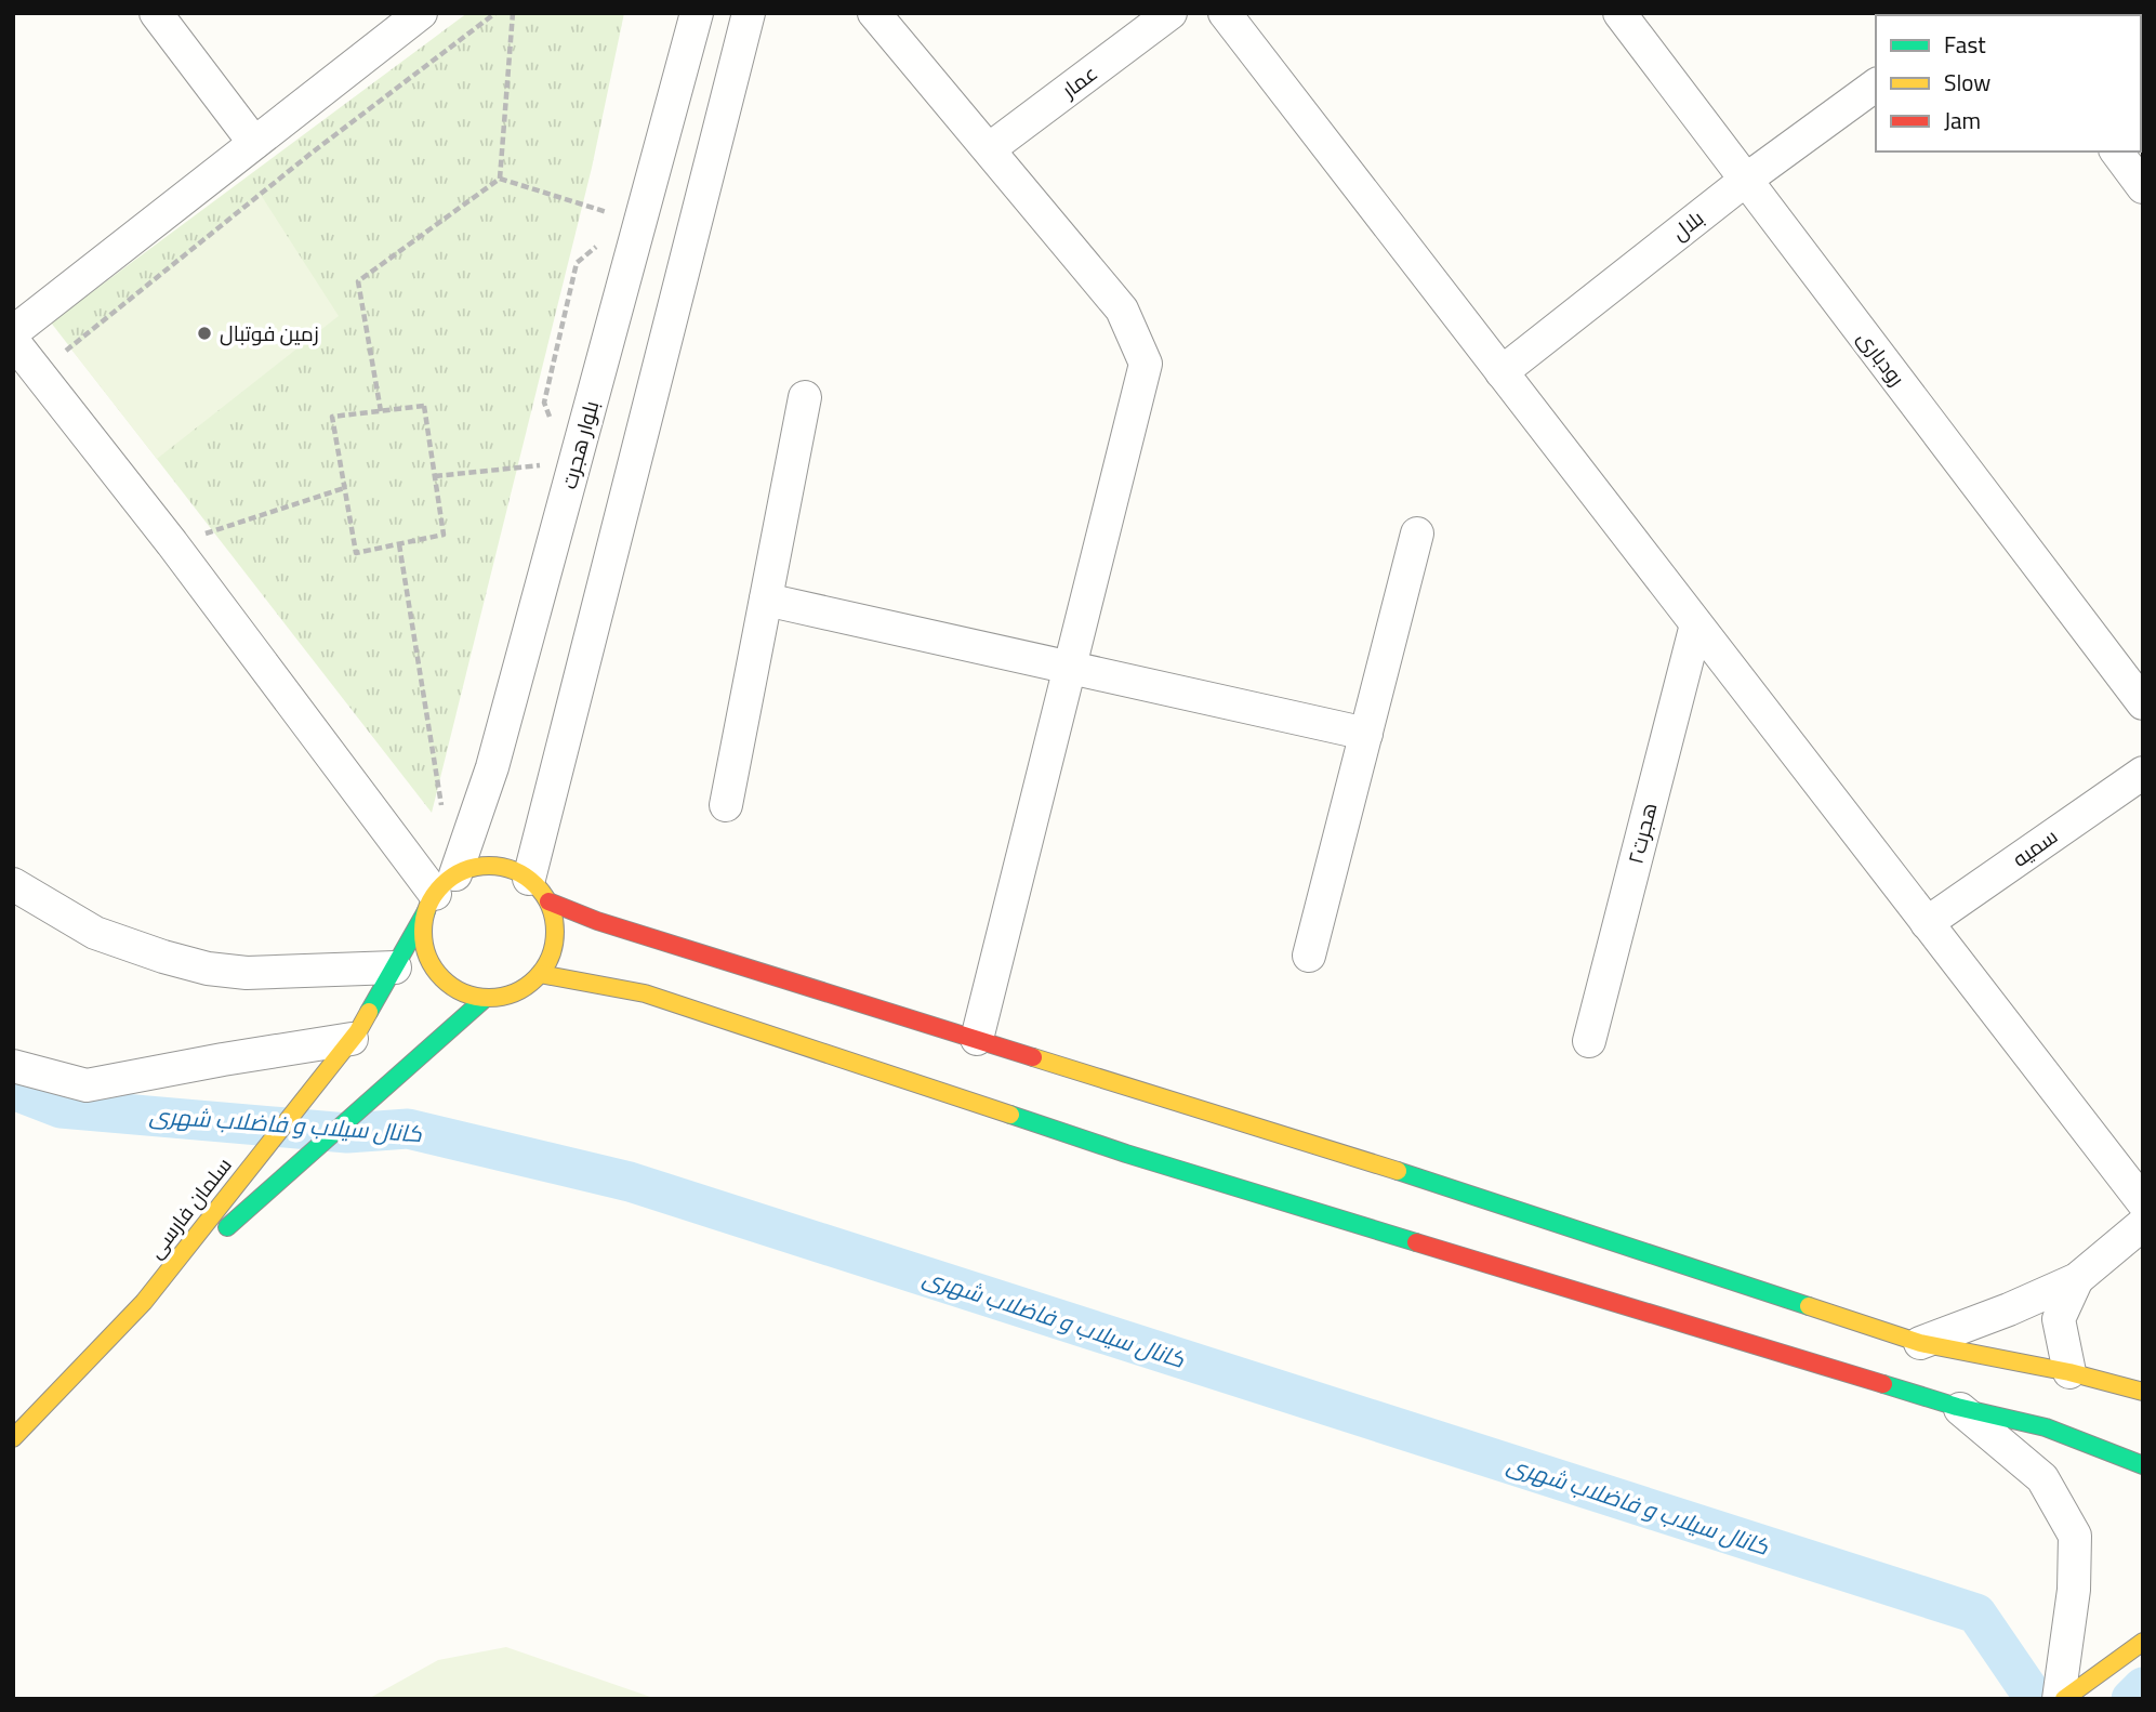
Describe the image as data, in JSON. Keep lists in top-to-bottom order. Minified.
{"streets":{"street":["عمار","بلال","رودباری","بلوار هجرت","هجرت۲","سمیه","سلمان فارسی"]},"crossings":[["بلال","رودباری"],["بلوار هجرت","سلمان فارسی"]],"water":["کانال سیلاب و فاضلاب شهری"],"places":["زمین فوتبال"],"legend":["Fast","Slow","Jam"]}
